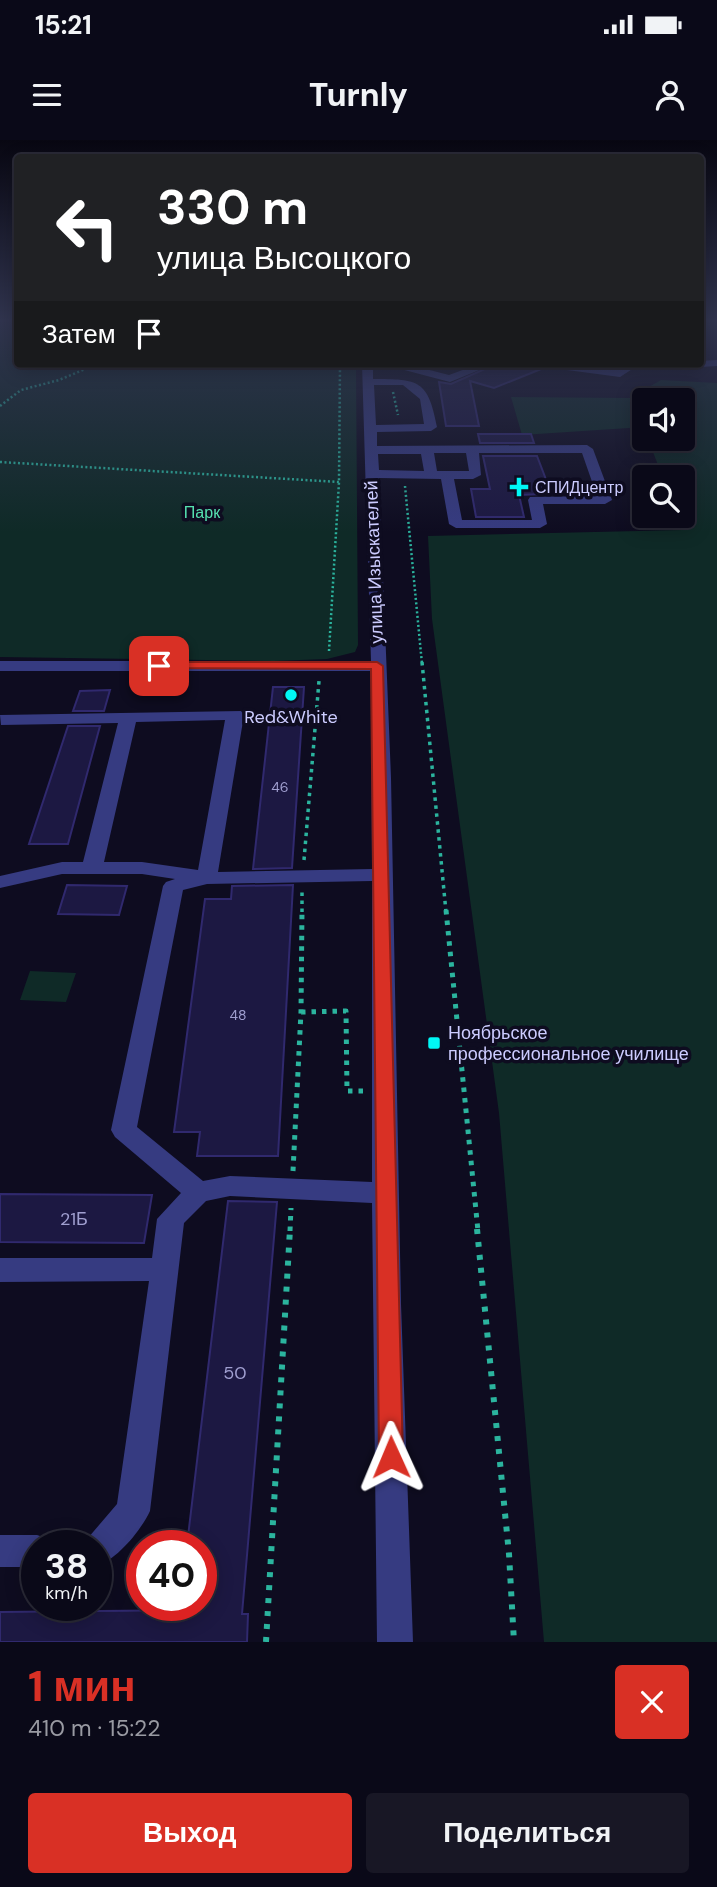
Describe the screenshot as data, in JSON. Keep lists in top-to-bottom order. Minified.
{"streets":{"street":["улица Изыскателей"]},"parks":["Парк"],"places":{"health":["СПИДцентр"],"other":["Red&White"],"transit":["Ноябрьское профессиональное училище"]},"house_numbers":["46","48","21Б","50"],"page":{"status":"15:21","header":"Turnly","turn":["330 m","улица Высоцкого"],"then":"Затем","speed":"38 km/h","limit":"40","heading":["1 мин","410 m · 15:22"],"buttons":["Выход","Поделиться"]}}
